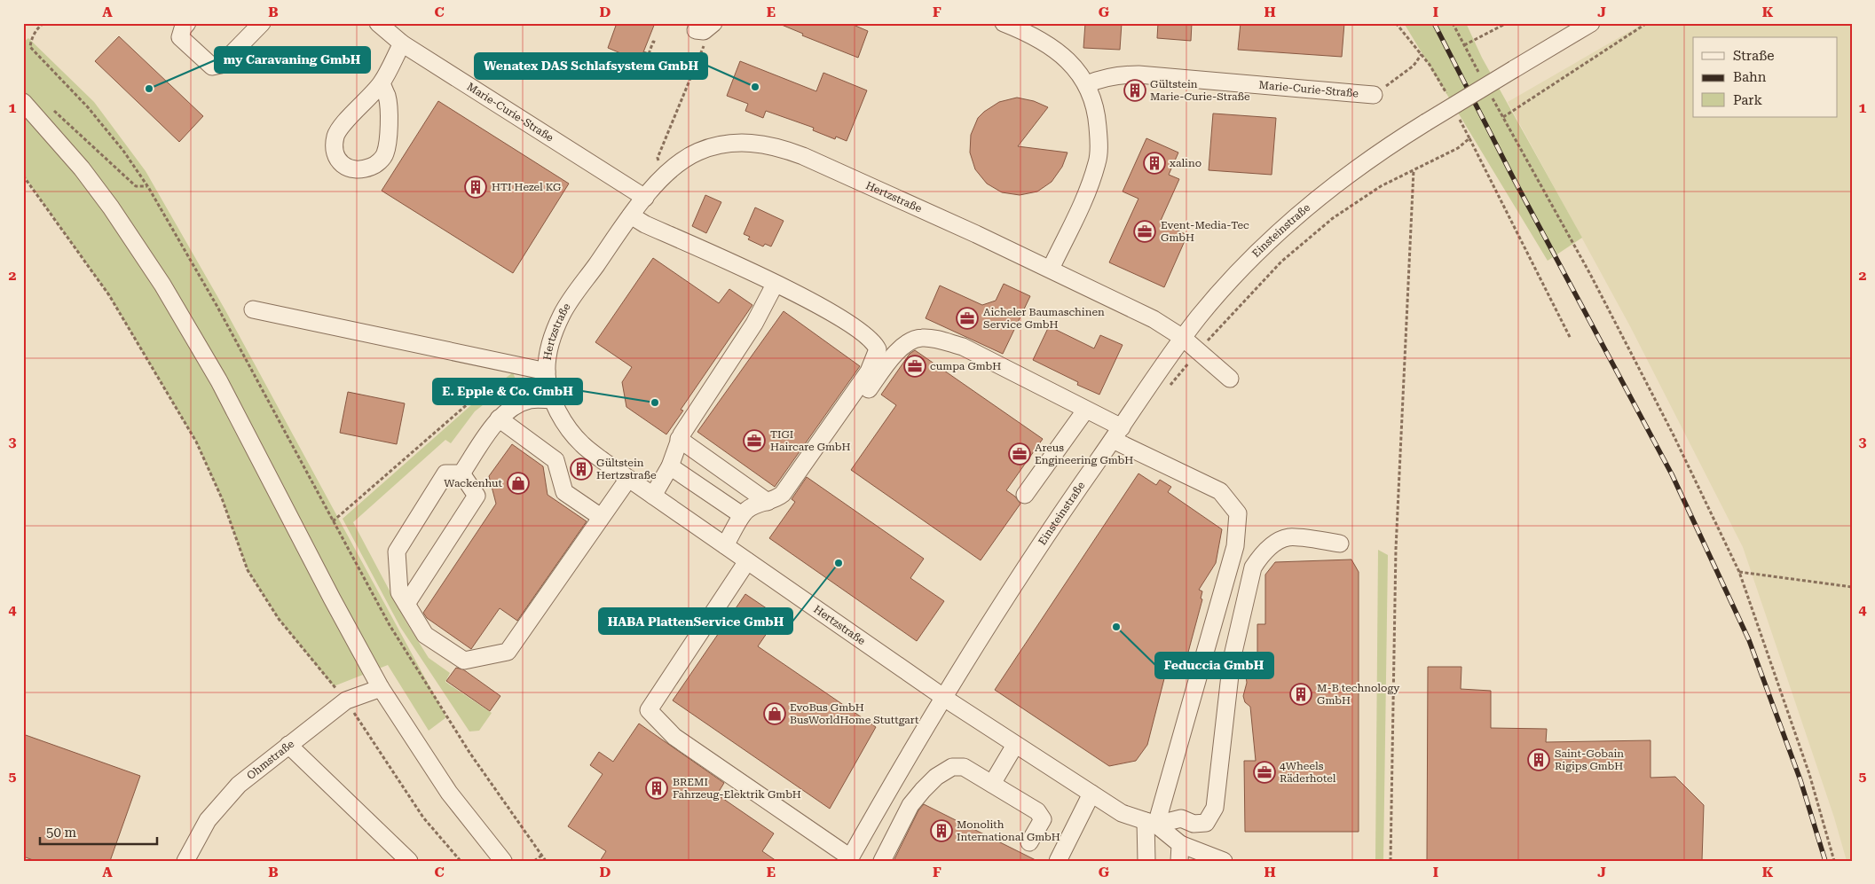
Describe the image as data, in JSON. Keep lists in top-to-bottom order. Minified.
{"streets":{"street":["Marie-Curie-Straße","Hertzstraße","Einsteinstraße","Ohmstraße"]},"crossings":[["Marie-Curie-Straße","Hertzstraße"],["Hertzstraße","Einsteinstraße"]],"places":{"other":["Wenatex DAS Schlafsystem GmbH","my Caravaning GmbH","E. Epple & Co. GmbH","HABA PlattenService GmbH","Feduccia GmbH"],"building":["Gültstein Marie-Curie-Straße","xalino","HTI Hezel KG","Gültstein Hertzstraße","M-B technology GmbH","Saint-Gobain Rigips GmbH","BREMI Fahrzeug-Elektrik GmbH","Monolith International GmbH"],"office":["Event-Media-Tec GmbH","Aicheler Baumaschinen Service GmbH","cumpa GmbH","TIGI Haircare GmbH","Areus Engineering GmbH","4Wheels Räderhotel"],"shop":["Wackenhut","EvoBus GmbH BusWorldHome Stuttgart"]},"legend":["Straße","Bahn","Park"],"scale_bar":"50 m","grid":{"columns":["A","B","C","D","E","F","G","H","I","J","K"],"rows":["1","2","3","4","5"]}}
